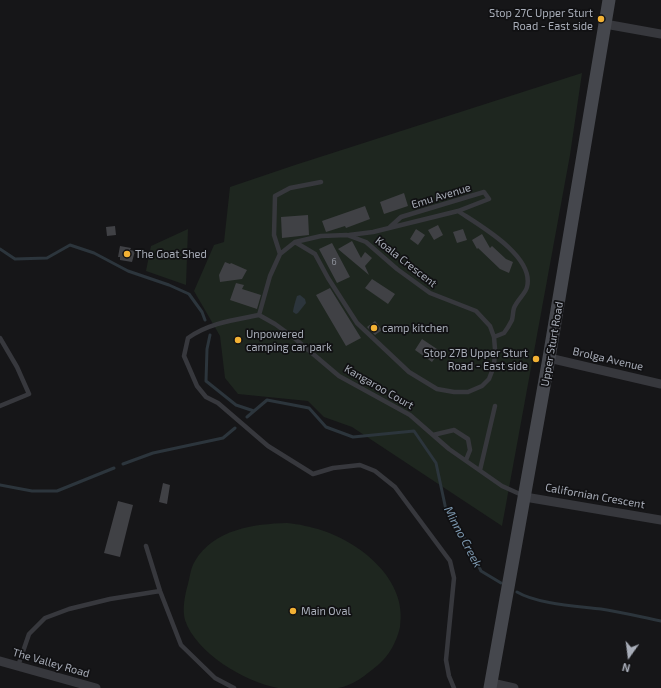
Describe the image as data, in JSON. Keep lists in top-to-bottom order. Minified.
{"streets":{"main road":["Upper Sturt Road"],"street":["Brolga Avenue","Californian Crescent","The Valley Road"],"lane":["Emu Avenue","Koala Crescent","Kangaroo Court"]},"crossings":[["Emu Avenue","Koala Crescent"],["Upper Sturt Road","Brolga Avenue"],["Upper Sturt Road","Kangaroo Court"],["Upper Sturt Road","Californian Crescent"],["Kangaroo Court","Californian Crescent"]],"water":["Minno Creek"],"places":["Stop 27C Upper Sturt Road - East side","The Goat Shed","camp kitchen","Unpowered camping car park","Stop 27B Upper Sturt Road - East side","Main Oval"],"house_numbers":["6"],"north":"bottom"}
